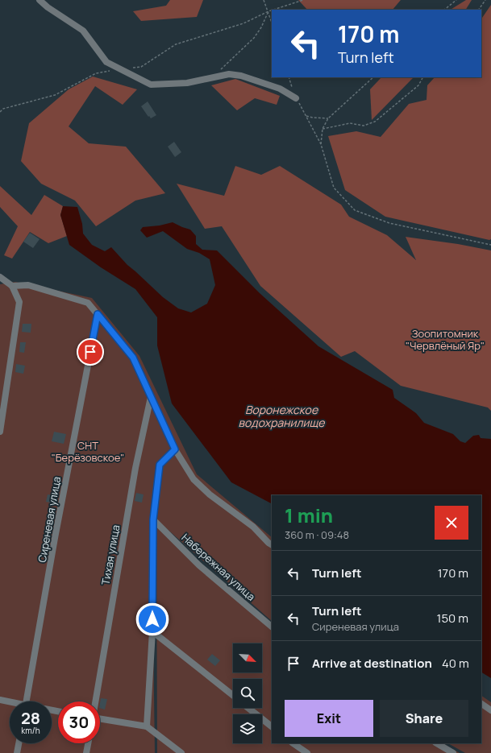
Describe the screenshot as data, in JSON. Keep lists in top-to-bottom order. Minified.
{"streets":{"street":["Сиреневая улица","Тихая улица","Набережная улица"]},"water":["Воронежское водохранилище"],"parks":["Зоопитомник \"Червлёный Яр\"","СНТ \"Берёзовское\""],"north":"bottom right","page":{"turn":["170 m","Turn left"],"heading":["1 min","360 m · 09:48"],"list":[{"name":"Turn left","value":"170 m"},{"name":"Turn left","note":"Сиреневая улица","value":"150 m"},{"name":"Arrive at destination","value":"40 m"}],"buttons":["Exit","Share"],"speed":"28 km/h","limit":"30"}}
